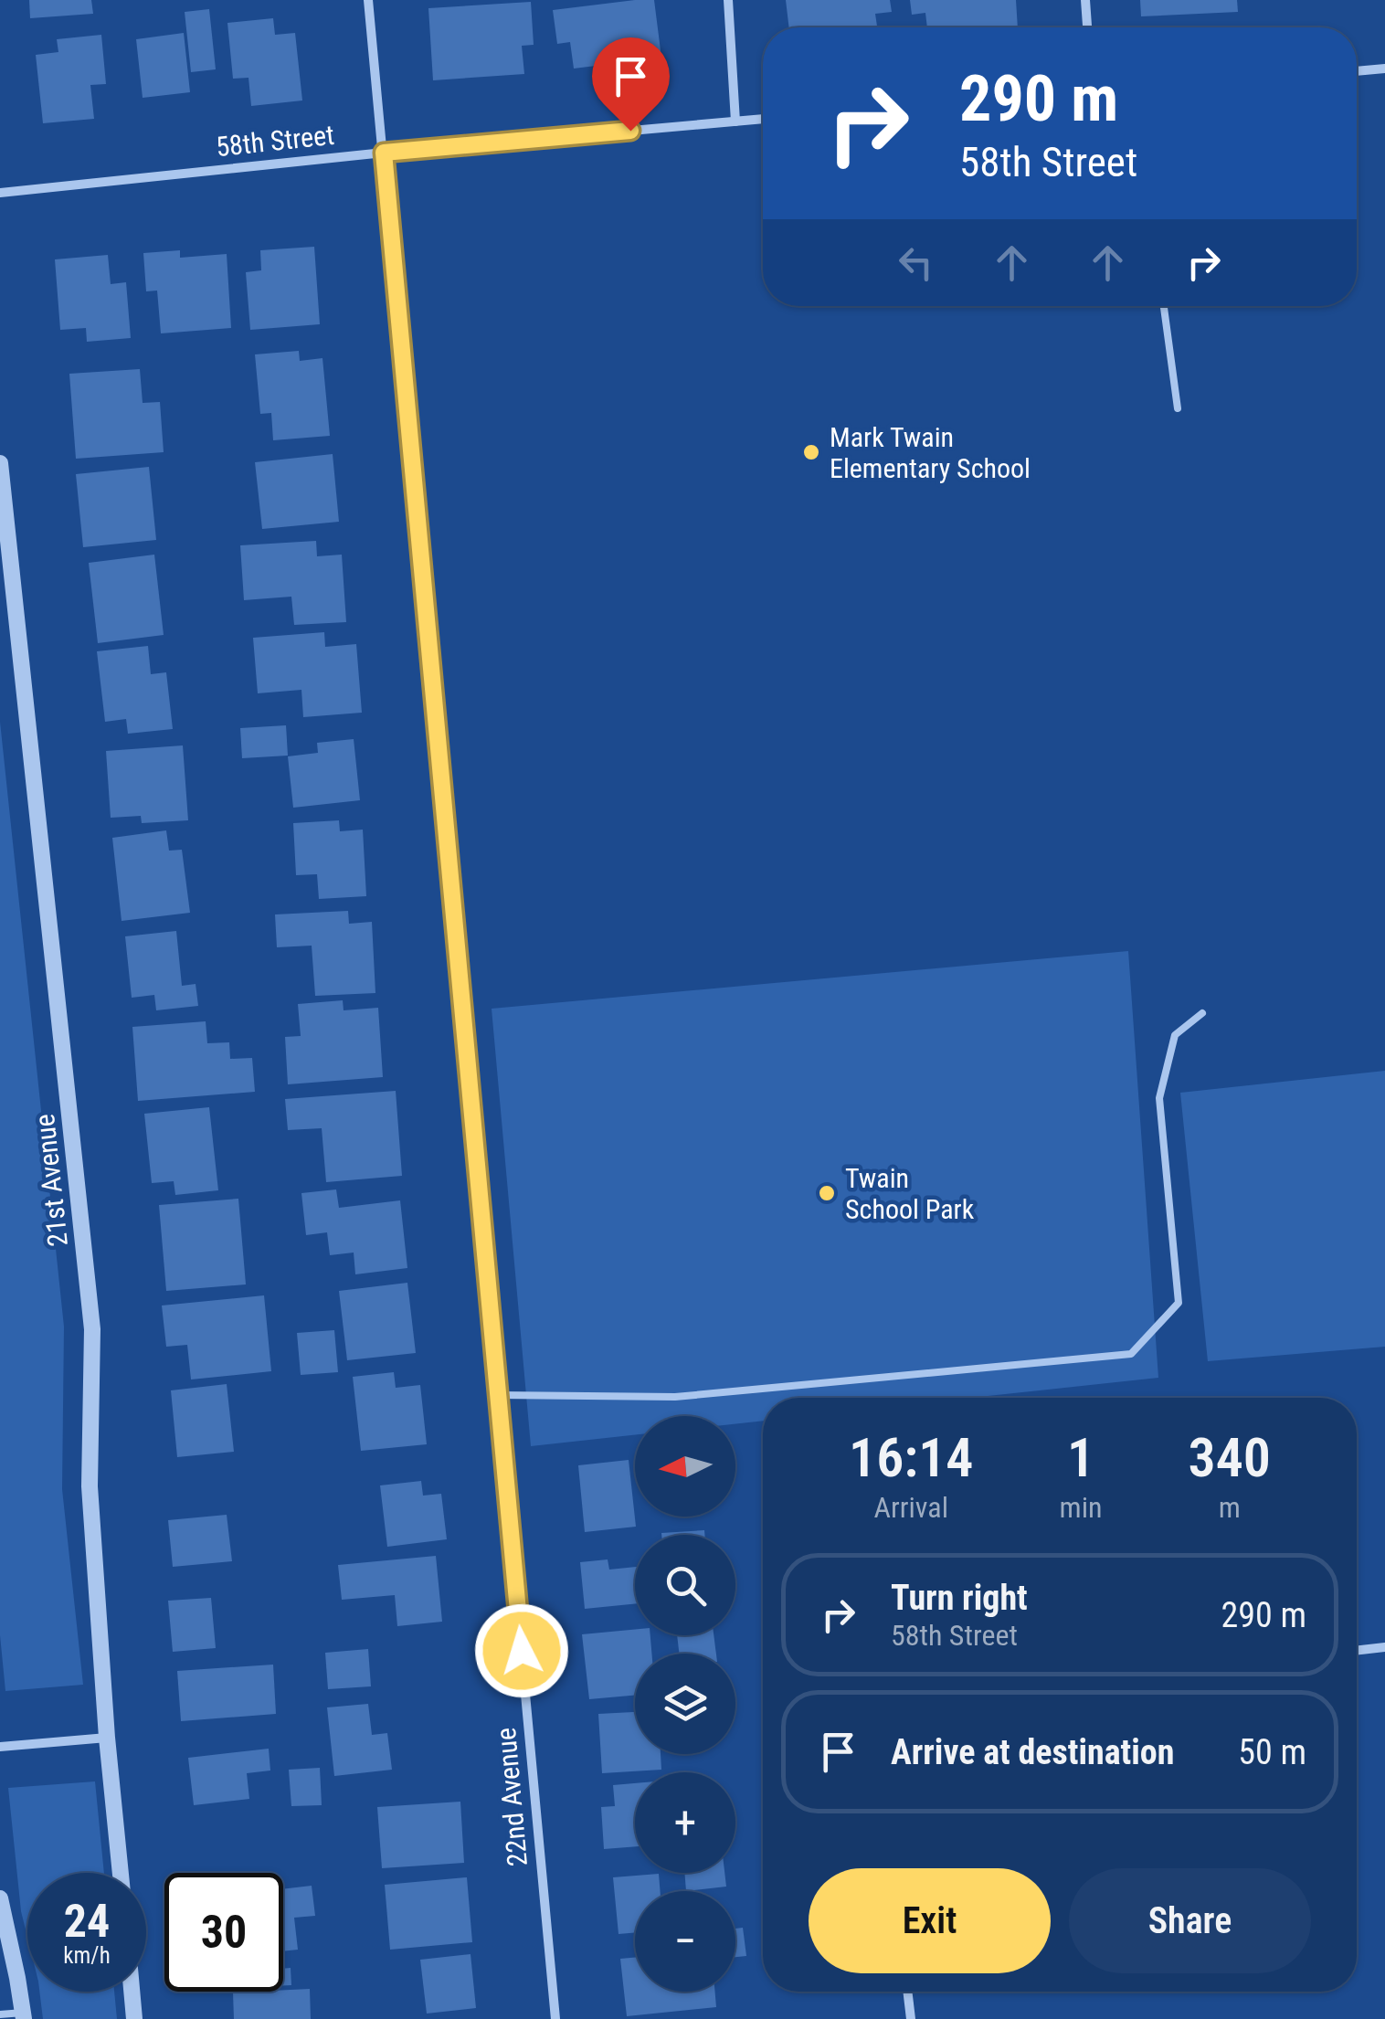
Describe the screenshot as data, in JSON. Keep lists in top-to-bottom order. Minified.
{"streets":{"street":["58th Street","21st Avenue","22nd Avenue"]},"crossings":[["58th Street","22nd Avenue"]],"places":["Mark Twain Elementary School","Twain School Park"],"north":"left","page":{"turn":["290 m","58th Street"],"eta":["16:14","Arrival","1","min","340","m"],"map_buttons":["+","−"],"list":[{"name":"Turn right","note":"58th Street","value":"290 m"},{"name":"Arrive at destination","value":"50 m"}],"buttons":["Exit","Share"],"speed":"24 km/h","limit":"30"}}
